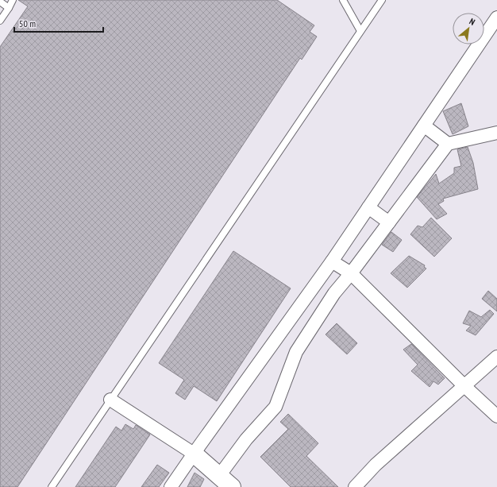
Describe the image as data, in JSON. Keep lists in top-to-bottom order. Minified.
{"scale_bar":"50 m","north":"top right"}
